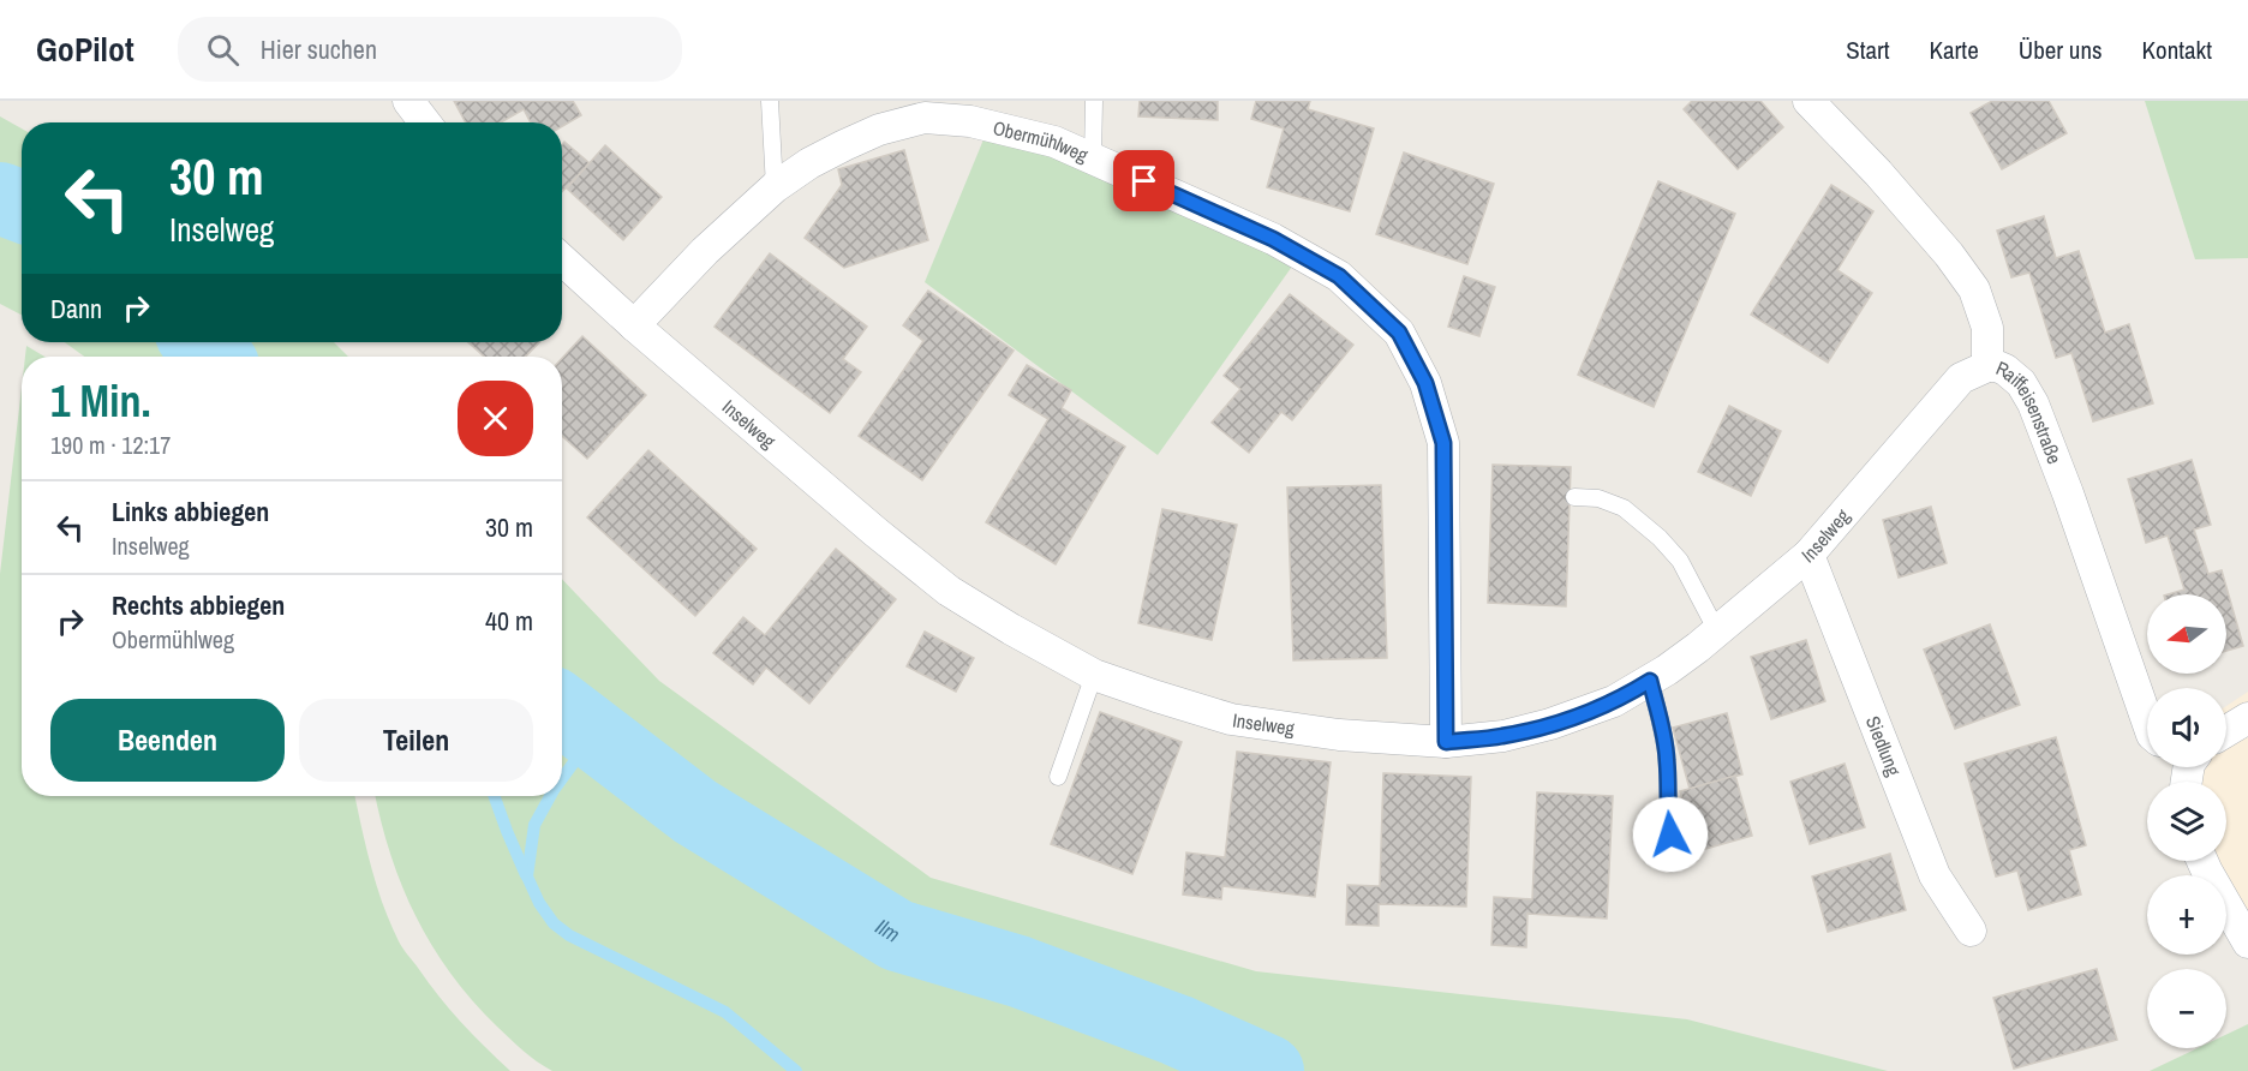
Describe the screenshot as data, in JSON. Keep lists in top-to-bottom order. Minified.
{"streets":{"street":["Obermühlweg","Raiffeisenstraße","Inselweg","Siedlung"]},"crossings":[["Obermühlweg","Inselweg"],["Raiffeisenstraße","Inselweg"],["Inselweg","Siedlung"]],"water":["Ilm"],"north":"left","page":{"header":"GoPilot","search":"Hier suchen","nav":["Start","Karte","Über uns","Kontakt"],"turn":["30 m","Inselweg"],"then":"Dann","heading":["1 Min.","190 m · 12:17"],"list":[{"name":"Links abbiegen","note":"Inselweg","value":"30 m"},{"name":"Rechts abbiegen","note":"Obermühlweg","value":"40 m"}],"map_buttons":["+","−"],"buttons":["Beenden","Teilen"]}}
